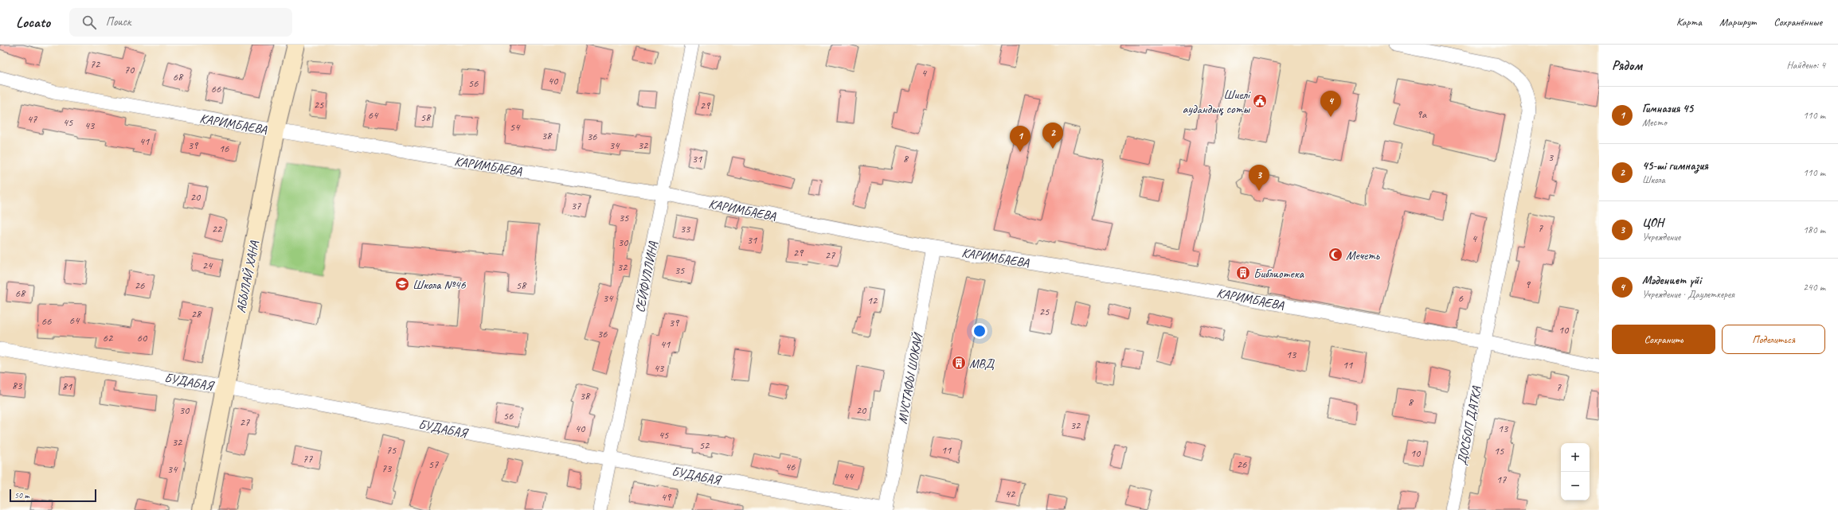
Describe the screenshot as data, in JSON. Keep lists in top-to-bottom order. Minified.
{"streets":{"main road":["АБЫЛАЙ ХАНА"],"street":["КАРИМБАЕВА","СЕЙФУЛЛИНА","МУСТАФЫ ШОКАЙ","БУДАБАЯ","ДОСБОП ДАТКА"]},"crossings":[["КАРИМБАЕВА","АБЫЛАЙ ХАНА"],["КАРИМБАЕВА","СЕЙФУЛЛИНА"],["КАРИМБАЕВА","МУСТАФЫ ШОКАЙ"],["КАРИМБАЕВА","ДОСБОП ДАТКА"],["АБЫЛАЙ ХАНА","БУДАБАЯ"],["СЕЙФУЛЛИНА","БУДАБАЯ"],["МУСТАФЫ ШОКАЙ","БУДАБАЯ"]],"places":{"public building":["Шиелі аудандық соты"],"mosque":["Мечеть"],"building":["Библиотека","МВД"],"school or university":["Школа №46"]},"house_numbers":["72","70","4","68","40","56","66","25","29","9а","64","58","47","45","43","54","38","36","41","39","34","32","16","3","31","8","20","37","35","7","22","33","4","31","30","29","27","24","32","35","9","26","58","68","34","6","12","25","28","64","66","39","10","36","62","60","41","13","11","43","83","81","7","38","8","30","20","56","27","32","40","13","45","32","52","75","11","15","10","77","57","26","46","73","34","44","17","42","49"],"scale_bar":"50 m","page":{"header":"Locato","search":"Поиск","nav":["Карта","Маршрут","Сохранённые"],"heading":["Рядом","Найдено: 4"],"list":[{"mark":"1","name":"Гимназия 45","note":"Место","value":"110 m"},{"mark":"2","name":"45-ші гимназия","note":"Школа","value":"110 m"},{"mark":"3","name":"ЦОН","note":"Учреждение","value":"180 m"},{"mark":"4","name":"Мәдениет үйі","note":"Учреждение · Даулеткерея","value":"240 m"}],"pins":["4","2","1","3"],"buttons":["Сохранить","Поделиться"],"map_buttons":["+","−"],"scale":"50 m"}}
